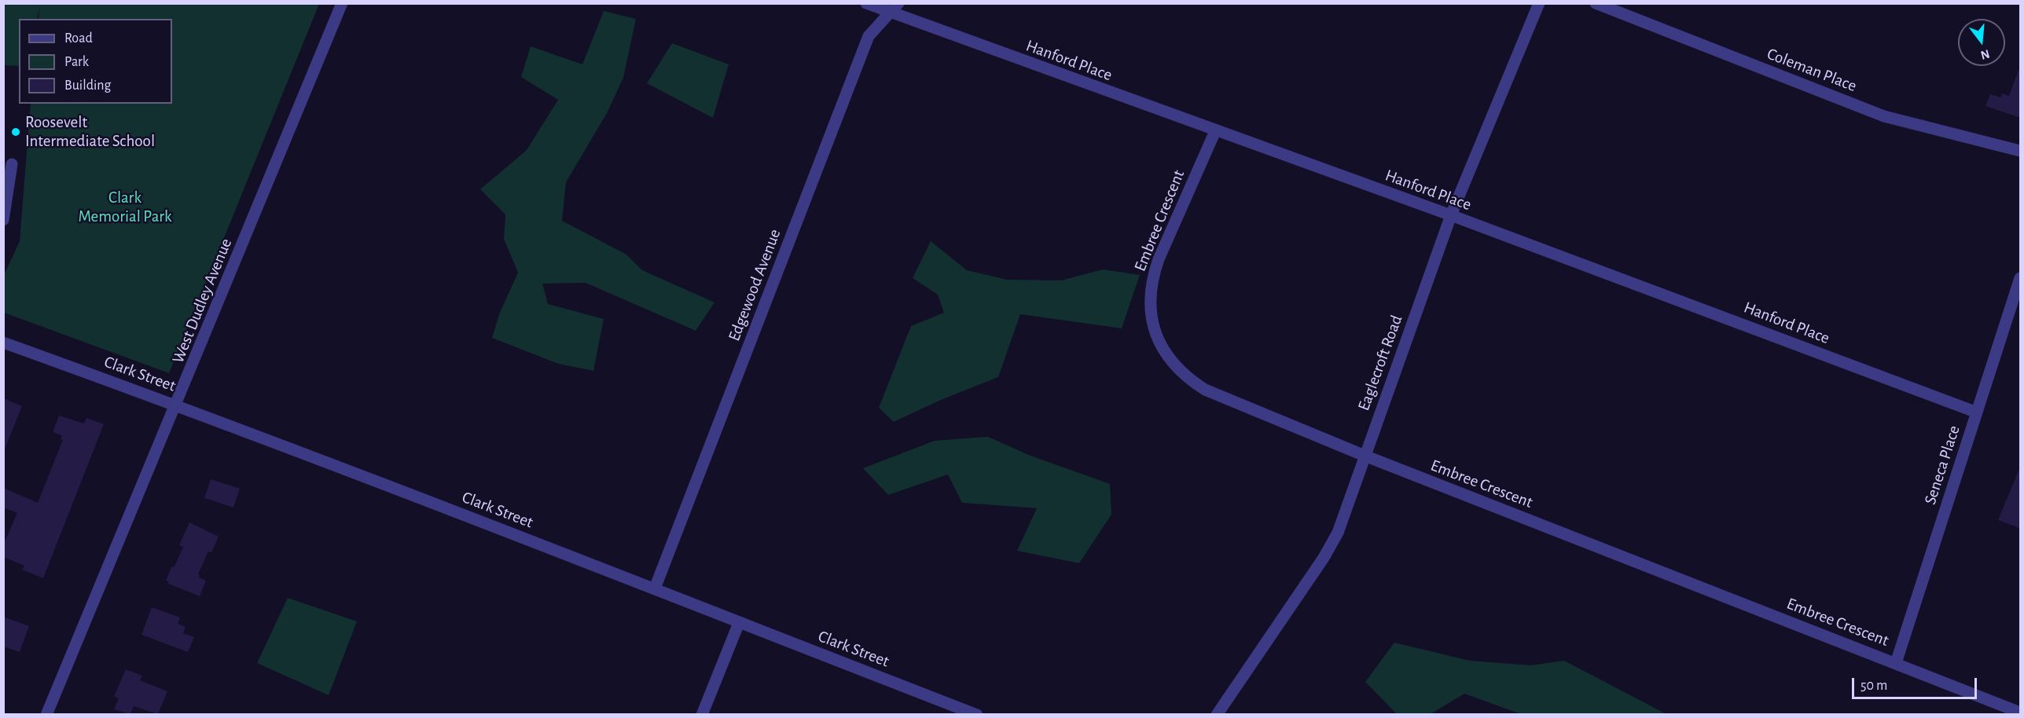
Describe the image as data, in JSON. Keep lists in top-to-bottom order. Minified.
{"streets":{"street":["Hanford Place","Coleman Place","Embree Crescent","Edgewood Avenue","West Dudley Avenue","Eaglecroft Road","Clark Street","Seneca Place"]},"crossings":[["Hanford Place","Embree Crescent"],["Hanford Place","Edgewood Avenue"],["Hanford Place","Eaglecroft Road"],["Hanford Place","Seneca Place"],["Embree Crescent","Eaglecroft Road"],["Embree Crescent","Seneca Place"],["Edgewood Avenue","Clark Street"],["West Dudley Avenue","Clark Street"]],"parks":["Clark Memorial Park"],"places":["Roosevelt Intermediate School"],"legend":["Road","Park","Building"],"scale_bar":"50 m","north":"bottom"}
